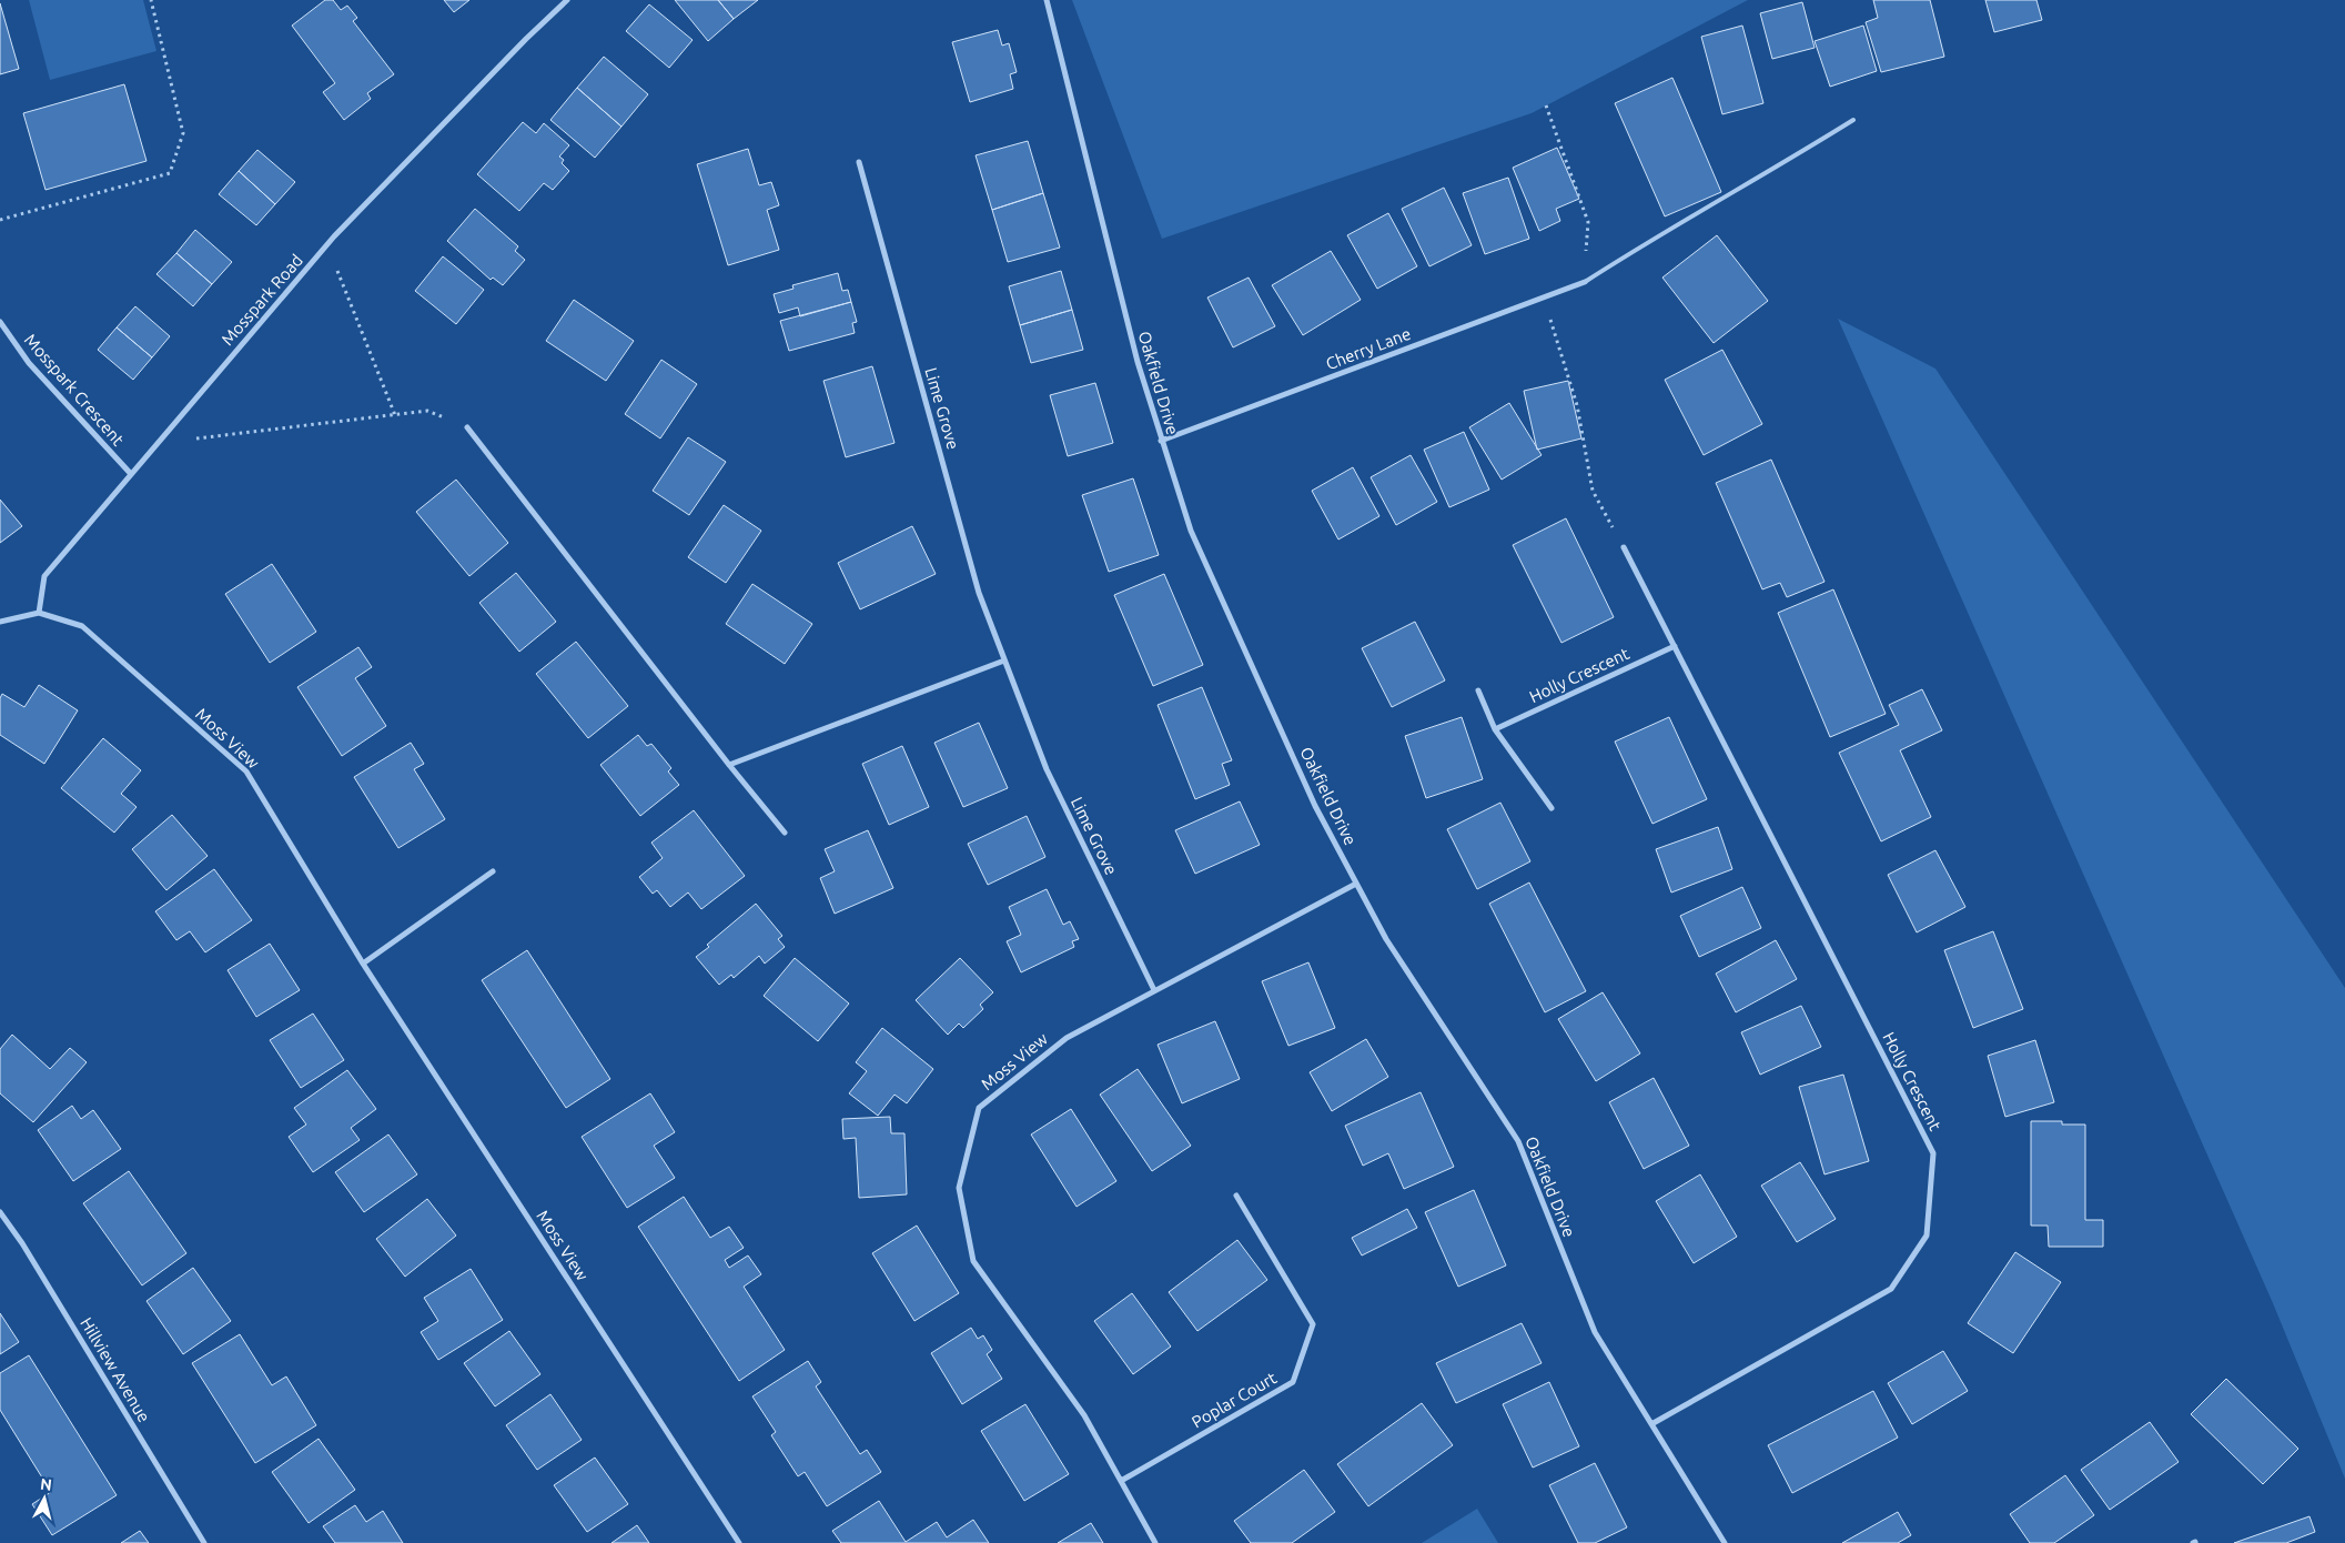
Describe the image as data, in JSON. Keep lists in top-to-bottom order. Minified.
{"streets":{"street":["Mosspark Road","Cherry Lane","Oakfield Drive","Mosspark Crescent","Lime Grove","Holly Crescent","Moss View","Hillview Avenue","Poplar Court"]},"crossings":[["Mosspark Road","Mosspark Crescent"],["Mosspark Road","Moss View"],["Cherry Lane","Oakfield Drive"],["Oakfield Drive","Holly Crescent"],["Oakfield Drive","Moss View"],["Lime Grove","Moss View"],["Moss View","Poplar Court"]],"north":"top"}
